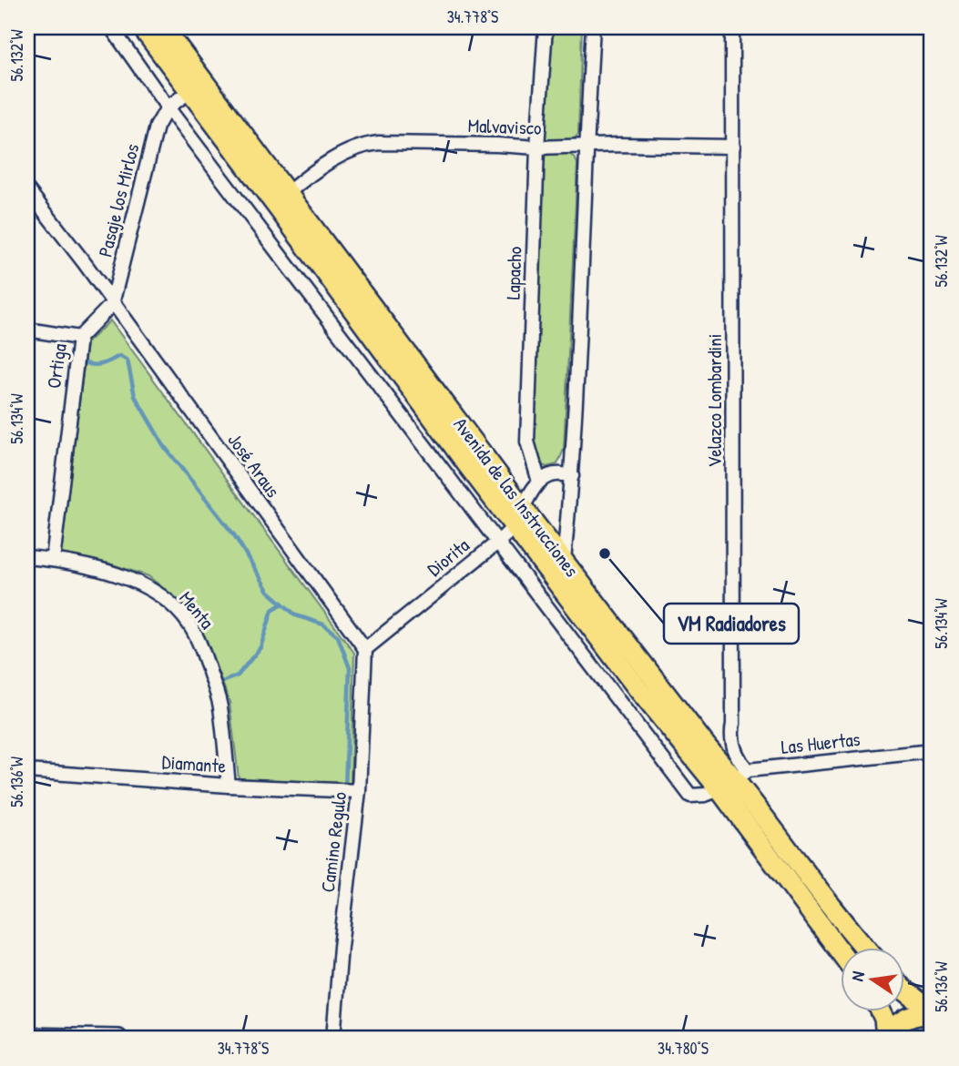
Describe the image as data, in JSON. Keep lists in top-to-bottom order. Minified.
{"streets":{"main road":["Avenida de las Instrucciones"],"street":["Malvavisco","Pasaje los Mirlos","Lapacho","Ortiga","Velazco Lombardini","José Araus","Diorita","Menta","Las Huertas","Diamante","Camino Regulo"]},"crossings":[["Malvavisco","Lapacho"],["Malvavisco","Velazco Lombardini"],["Malvavisco","Avenida de las Instrucciones"],["Pasaje los Mirlos","Ortiga"],["Pasaje los Mirlos","José Araus"],["Lapacho","Diorita"],["Ortiga","José Araus"],["Ortiga","Menta"],["Velazco Lombardini","Avenida de las Instrucciones"],["Velazco Lombardini","Las Huertas"],["José Araus","Diorita"],["José Araus","Camino Regulo"],["Avenida de las Instrucciones","Diorita"],["Avenida de las Instrucciones","Las Huertas"],["Diorita","Camino Regulo"],["Menta","Diamante"],["Diamante","Camino Regulo"]],"places":["VM Radiadores"],"north":"left","coordinates":["34.778°S","56.132°W","56.134°W","56.136°W","34.780°S"]}
